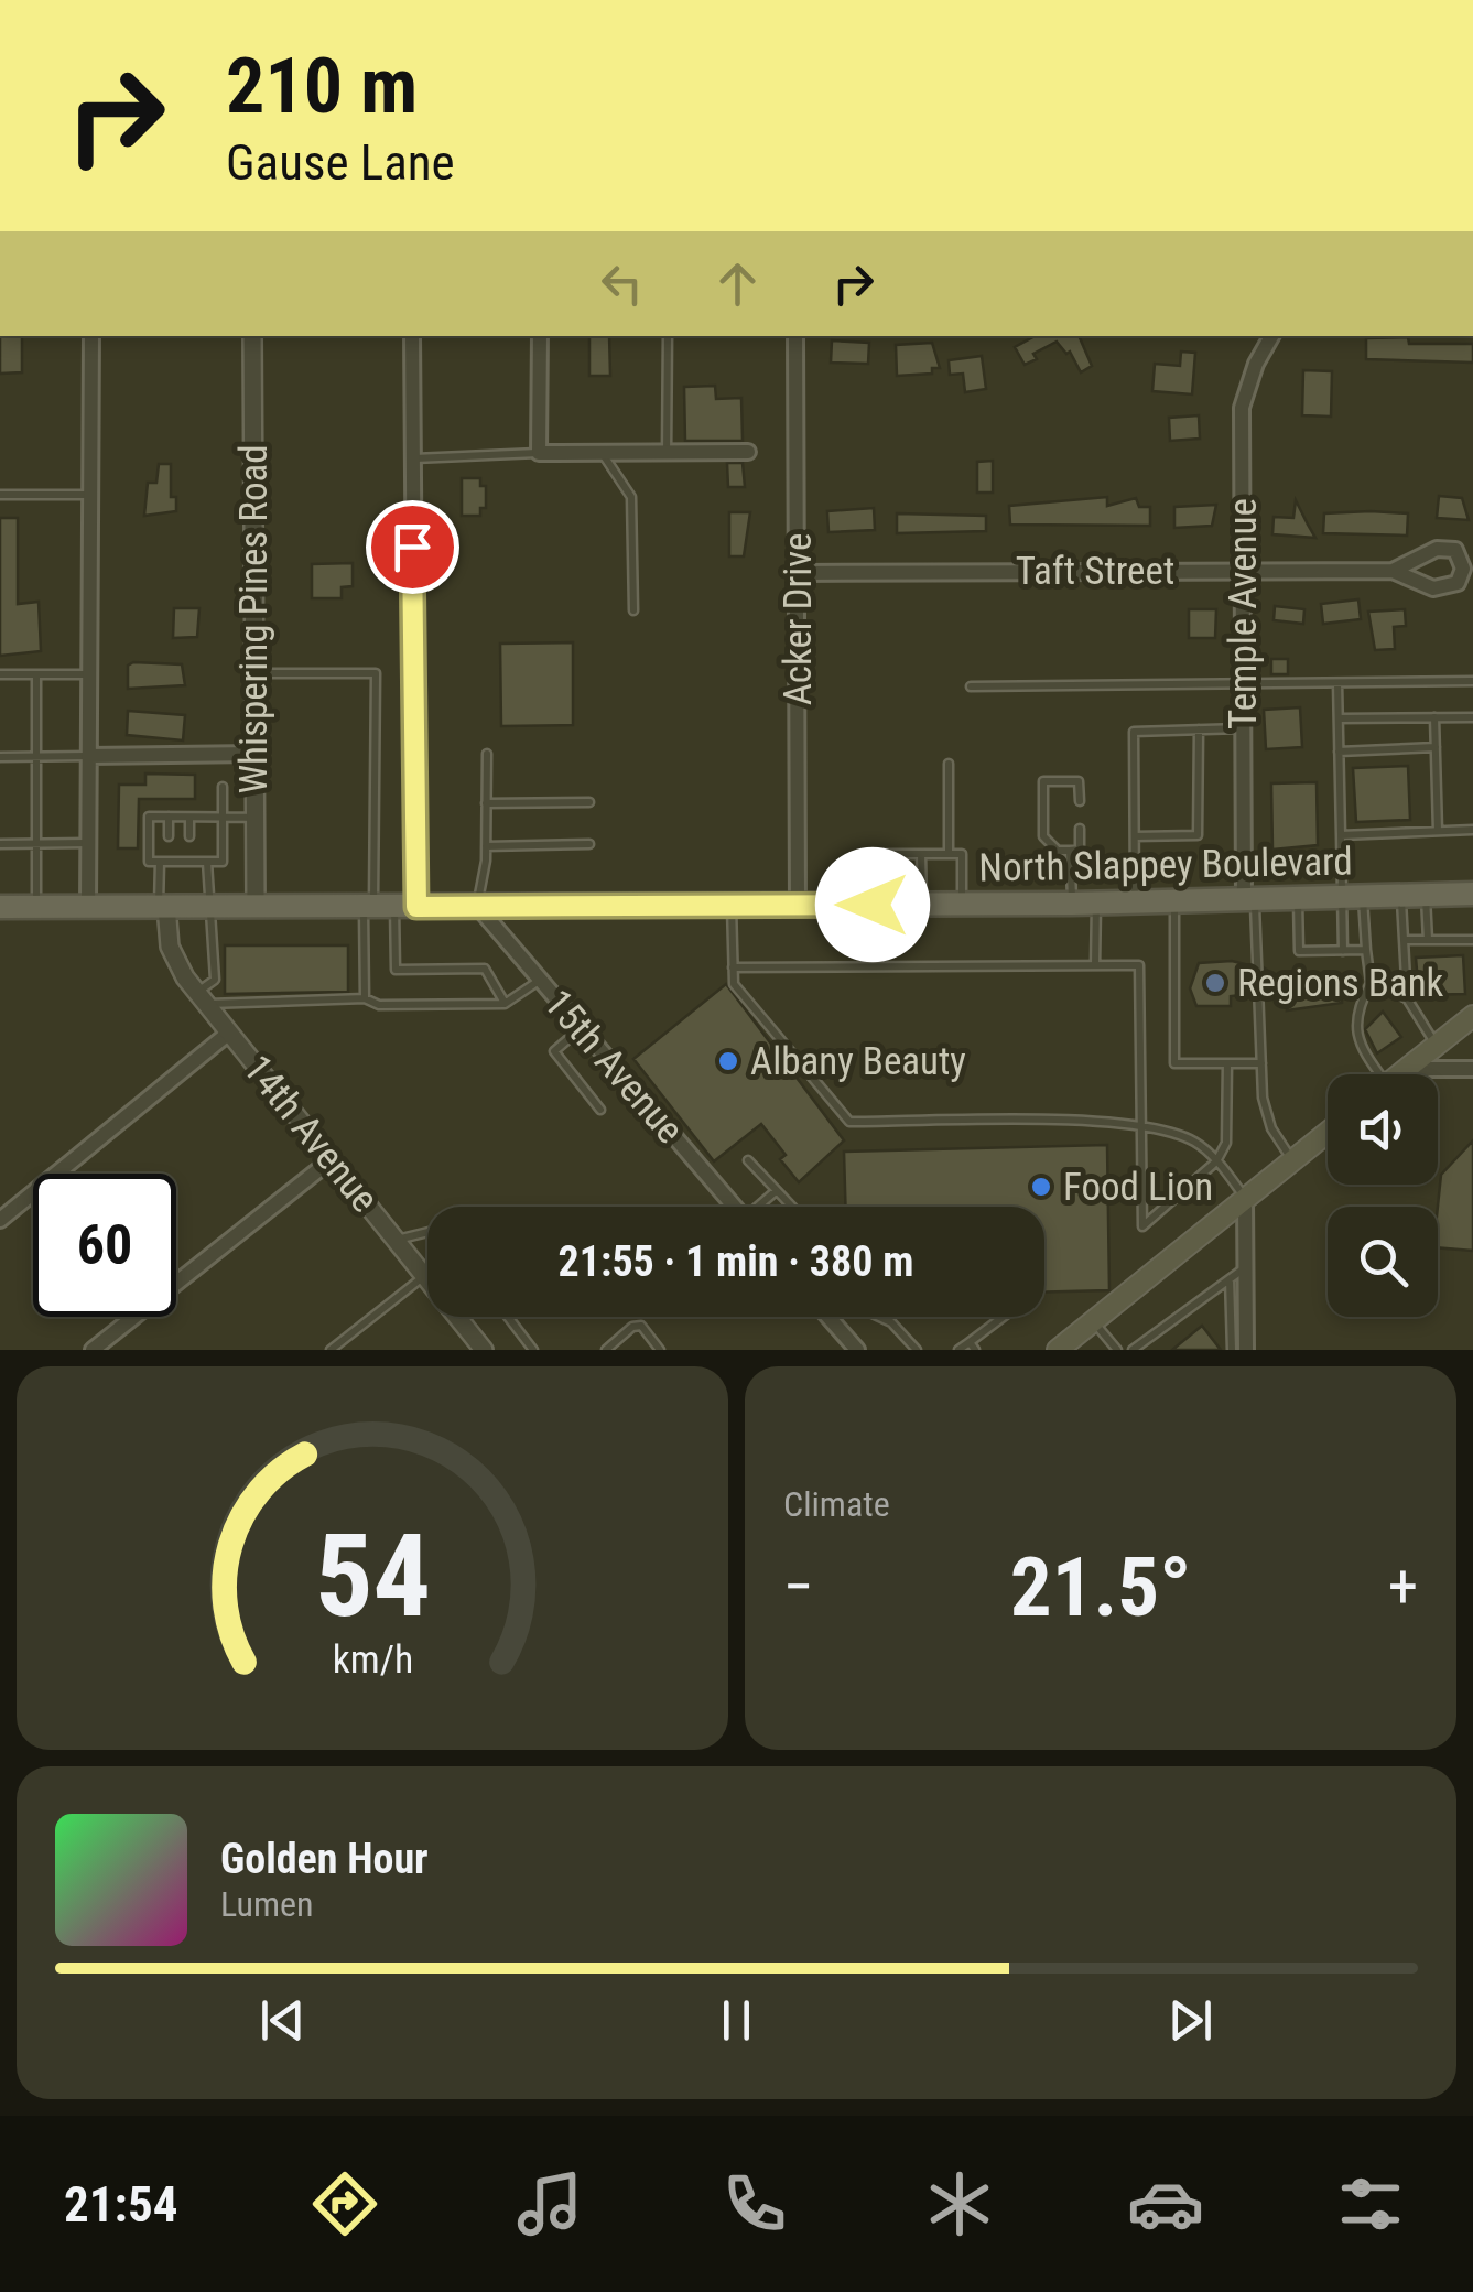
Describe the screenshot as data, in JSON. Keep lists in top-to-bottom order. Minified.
{"streets":{"main road":["North Slappey Boulevard"],"street":["Taft Street","Temple Avenue","Whispering Pines Road","Acker Drive","15th Avenue","14th Avenue"]},"crossings":[["Taft Street","Temple Avenue"],["Taft Street","Acker Drive"],["Temple Avenue","North Slappey Boulevard"],["Whispering Pines Road","North Slappey Boulevard"],["Acker Drive","North Slappey Boulevard"],["North Slappey Boulevard","15th Avenue"],["North Slappey Boulevard","14th Avenue"]],"places":["Regions Bank","Albany Beauty","Food Lion"],"page":{"turn":["210 m","Gause Lane"],"limit":"60","trip":"21:55 · 1 min · 380 m","tile":"Climate","heat":["−","21.5°","+"],"song":["Golden Hour","Lumen"],"tabs":"21:54","gauge":["54","km/h"]}}
